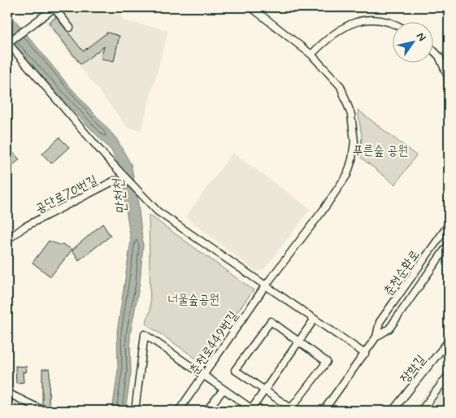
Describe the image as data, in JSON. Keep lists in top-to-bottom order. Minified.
{"streets":{"street":["공단로70번길","춘천순환로","춘천로449번길","장학길"]},"water":["만천천"],"parks":["푸른숲 공원","너울숲공원"],"north":"top right"}
